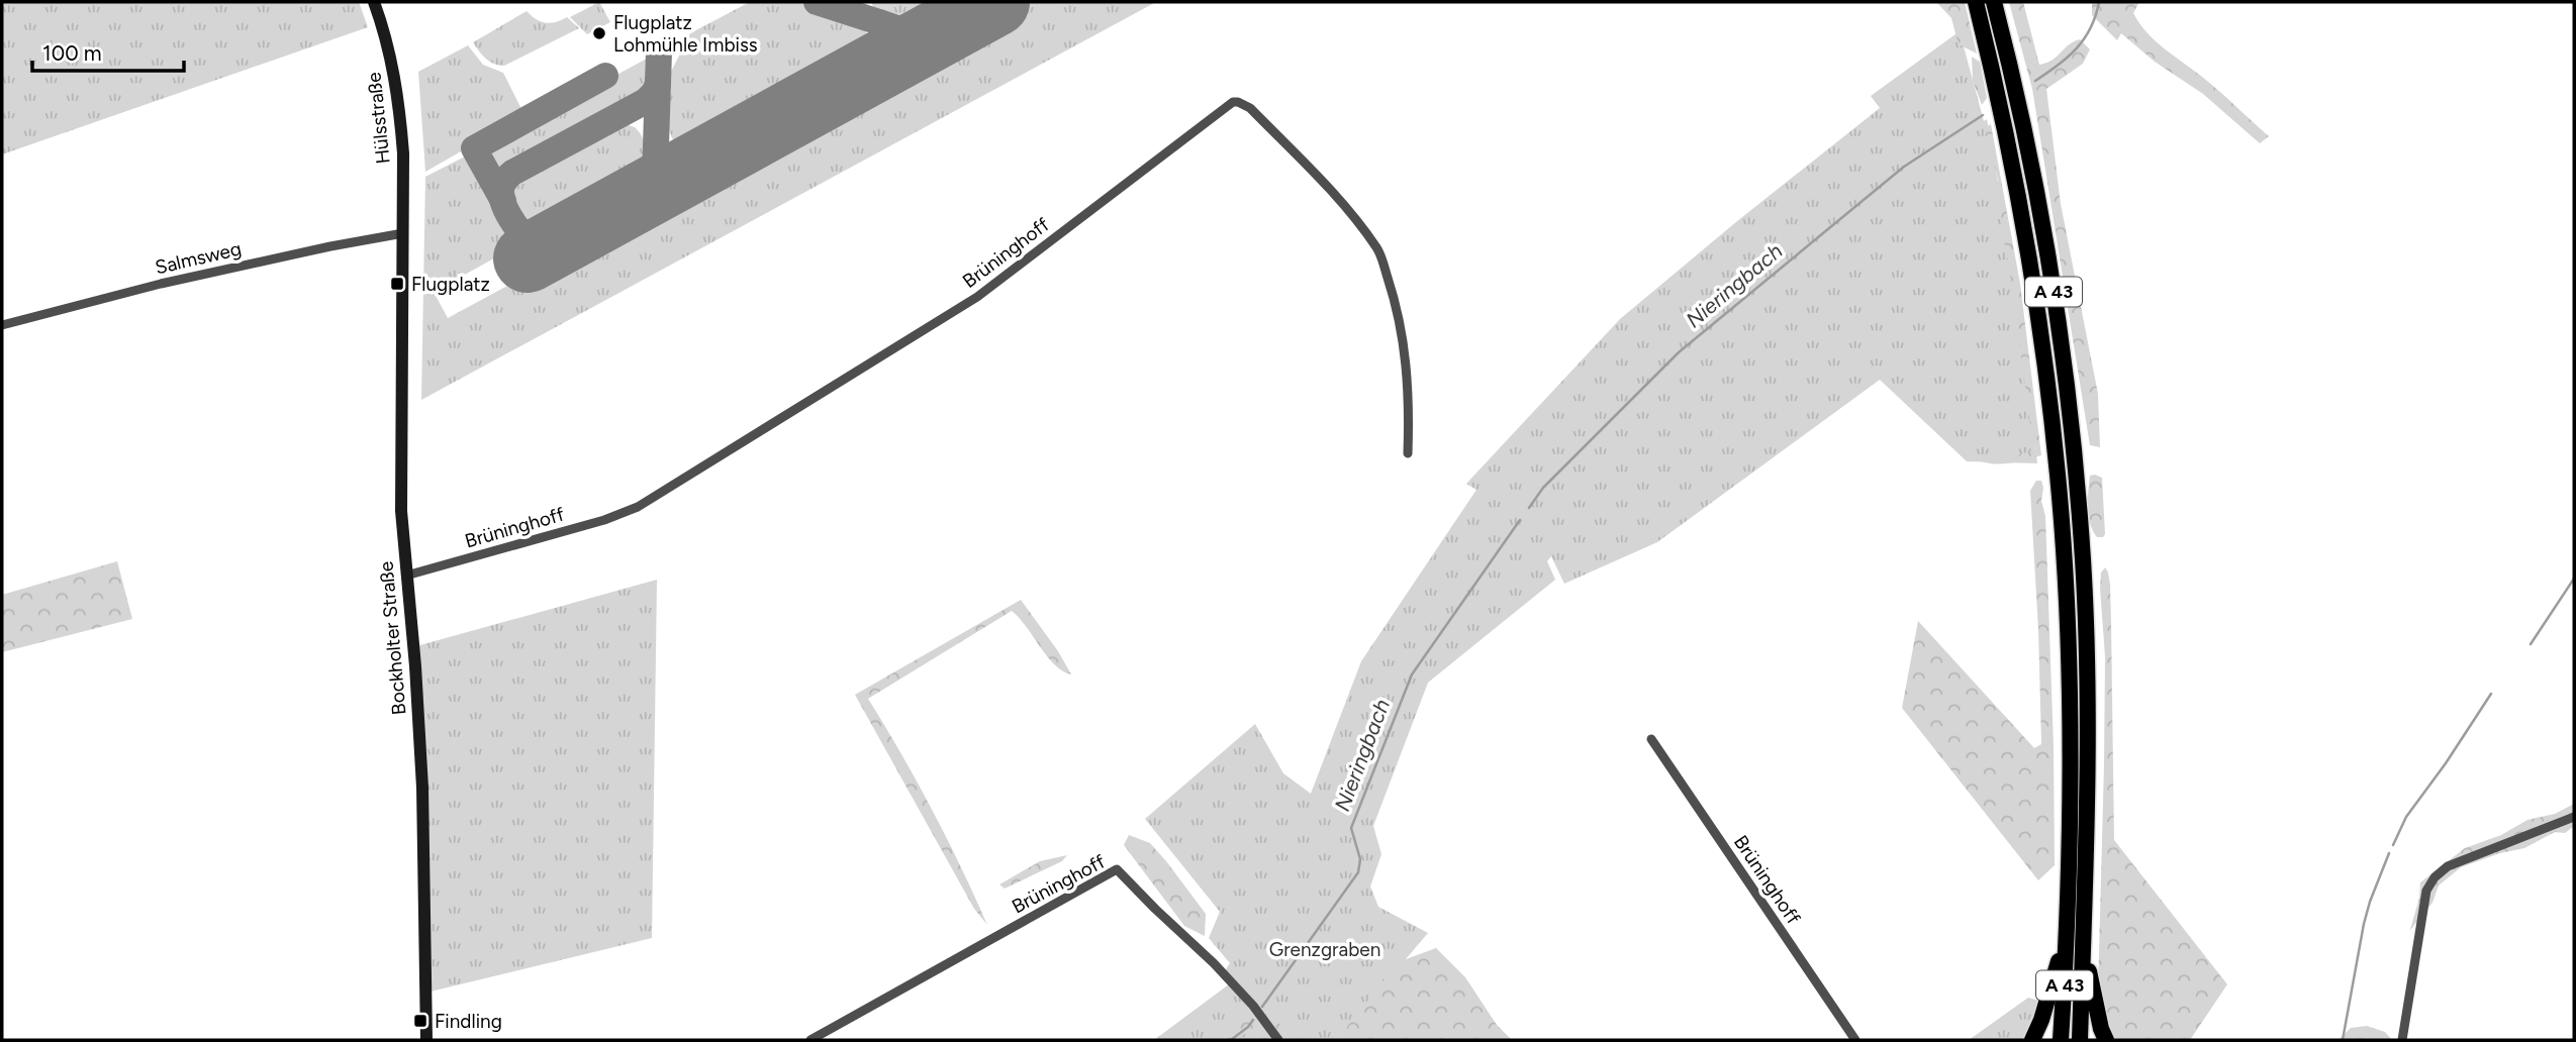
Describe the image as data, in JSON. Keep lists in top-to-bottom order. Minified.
{"streets":{"highway":["A 43"],"street":["Hülsstraße","Brüninghoff","Salmsweg","Bockholter Straße"]},"crossings":[["Hülsstraße","Salmsweg"],["Hülsstraße","Bockholter Straße"],["Brüninghoff","Bockholter Straße"],["Salmsweg","Bockholter Straße"]],"water":["Nieringbach"],"parks":["Grenzgraben"],"places":{"other":["Flugplatz Lohmühle Imbiss"],"transit":["Flugplatz","Findling"]},"scale_bar":"100 m"}
